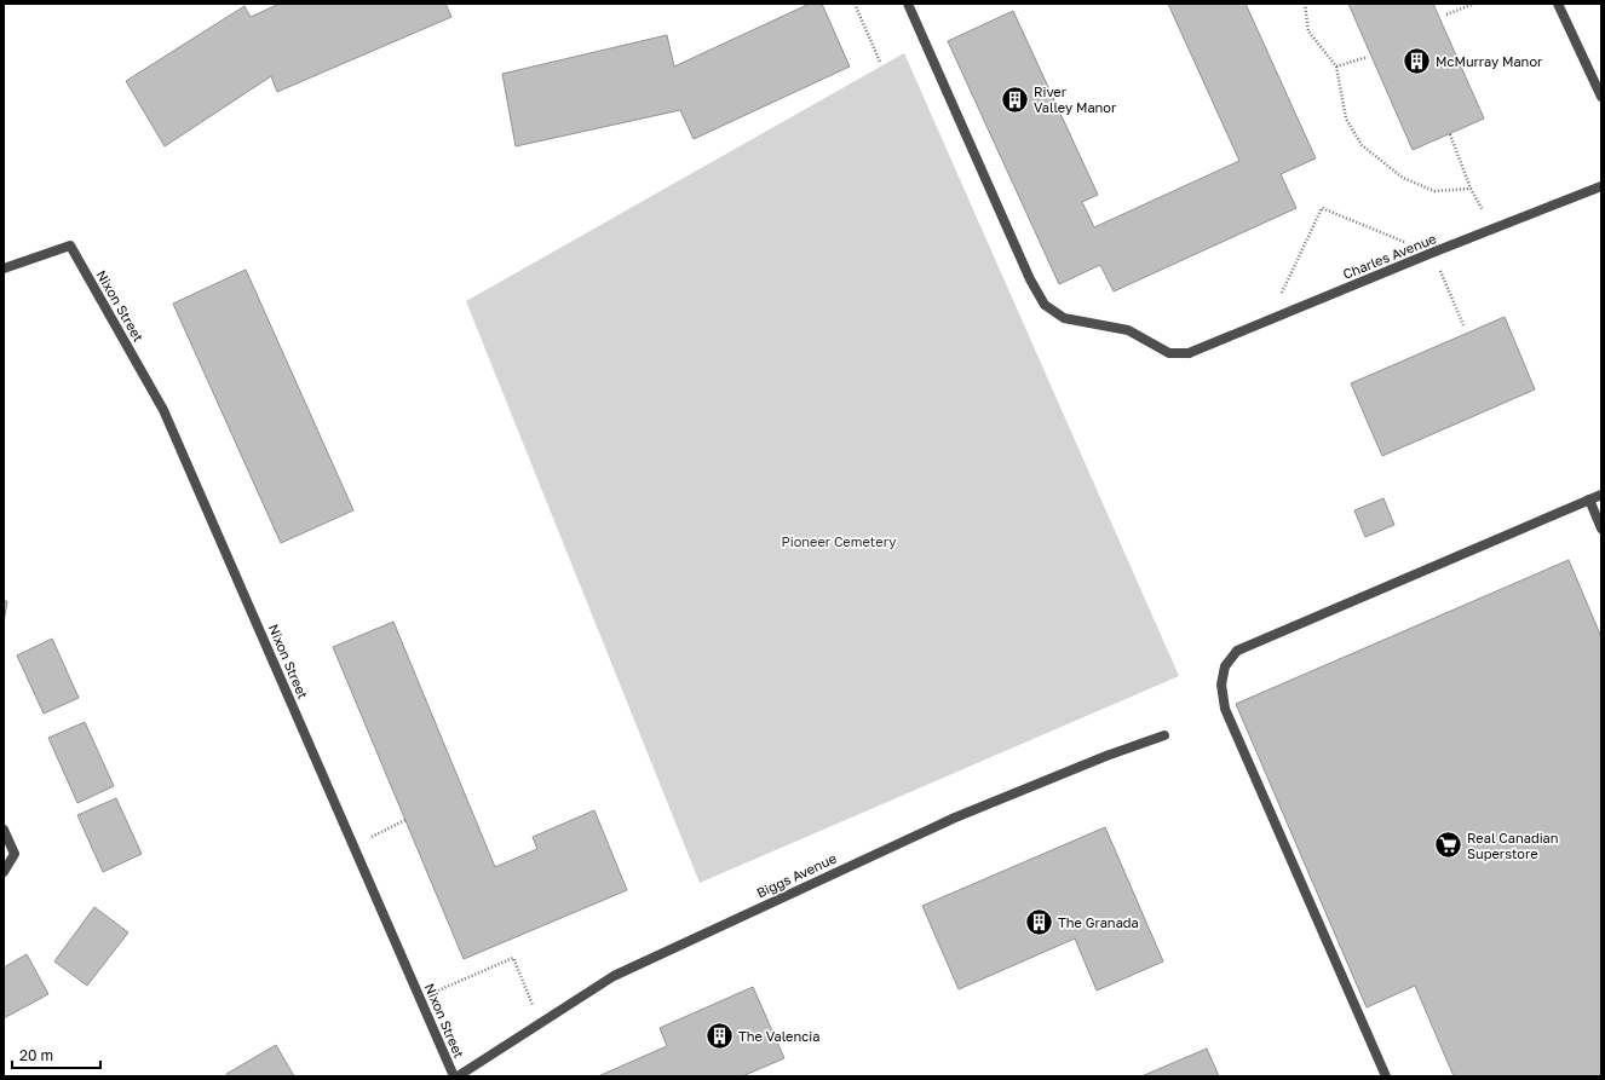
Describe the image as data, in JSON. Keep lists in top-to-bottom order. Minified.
{"streets":{"street":["Charles Avenue","Nixon Street","Biggs Avenue"]},"crossings":[["Nixon Street","Biggs Avenue"]],"parks":["Pioneer Cemetery"],"places":{"building":["McMurray Manor","River Valley Manor","The Granada","The Valencia"],"supermarket":["Real Canadian Superstore"]},"scale_bar":"20 m"}
